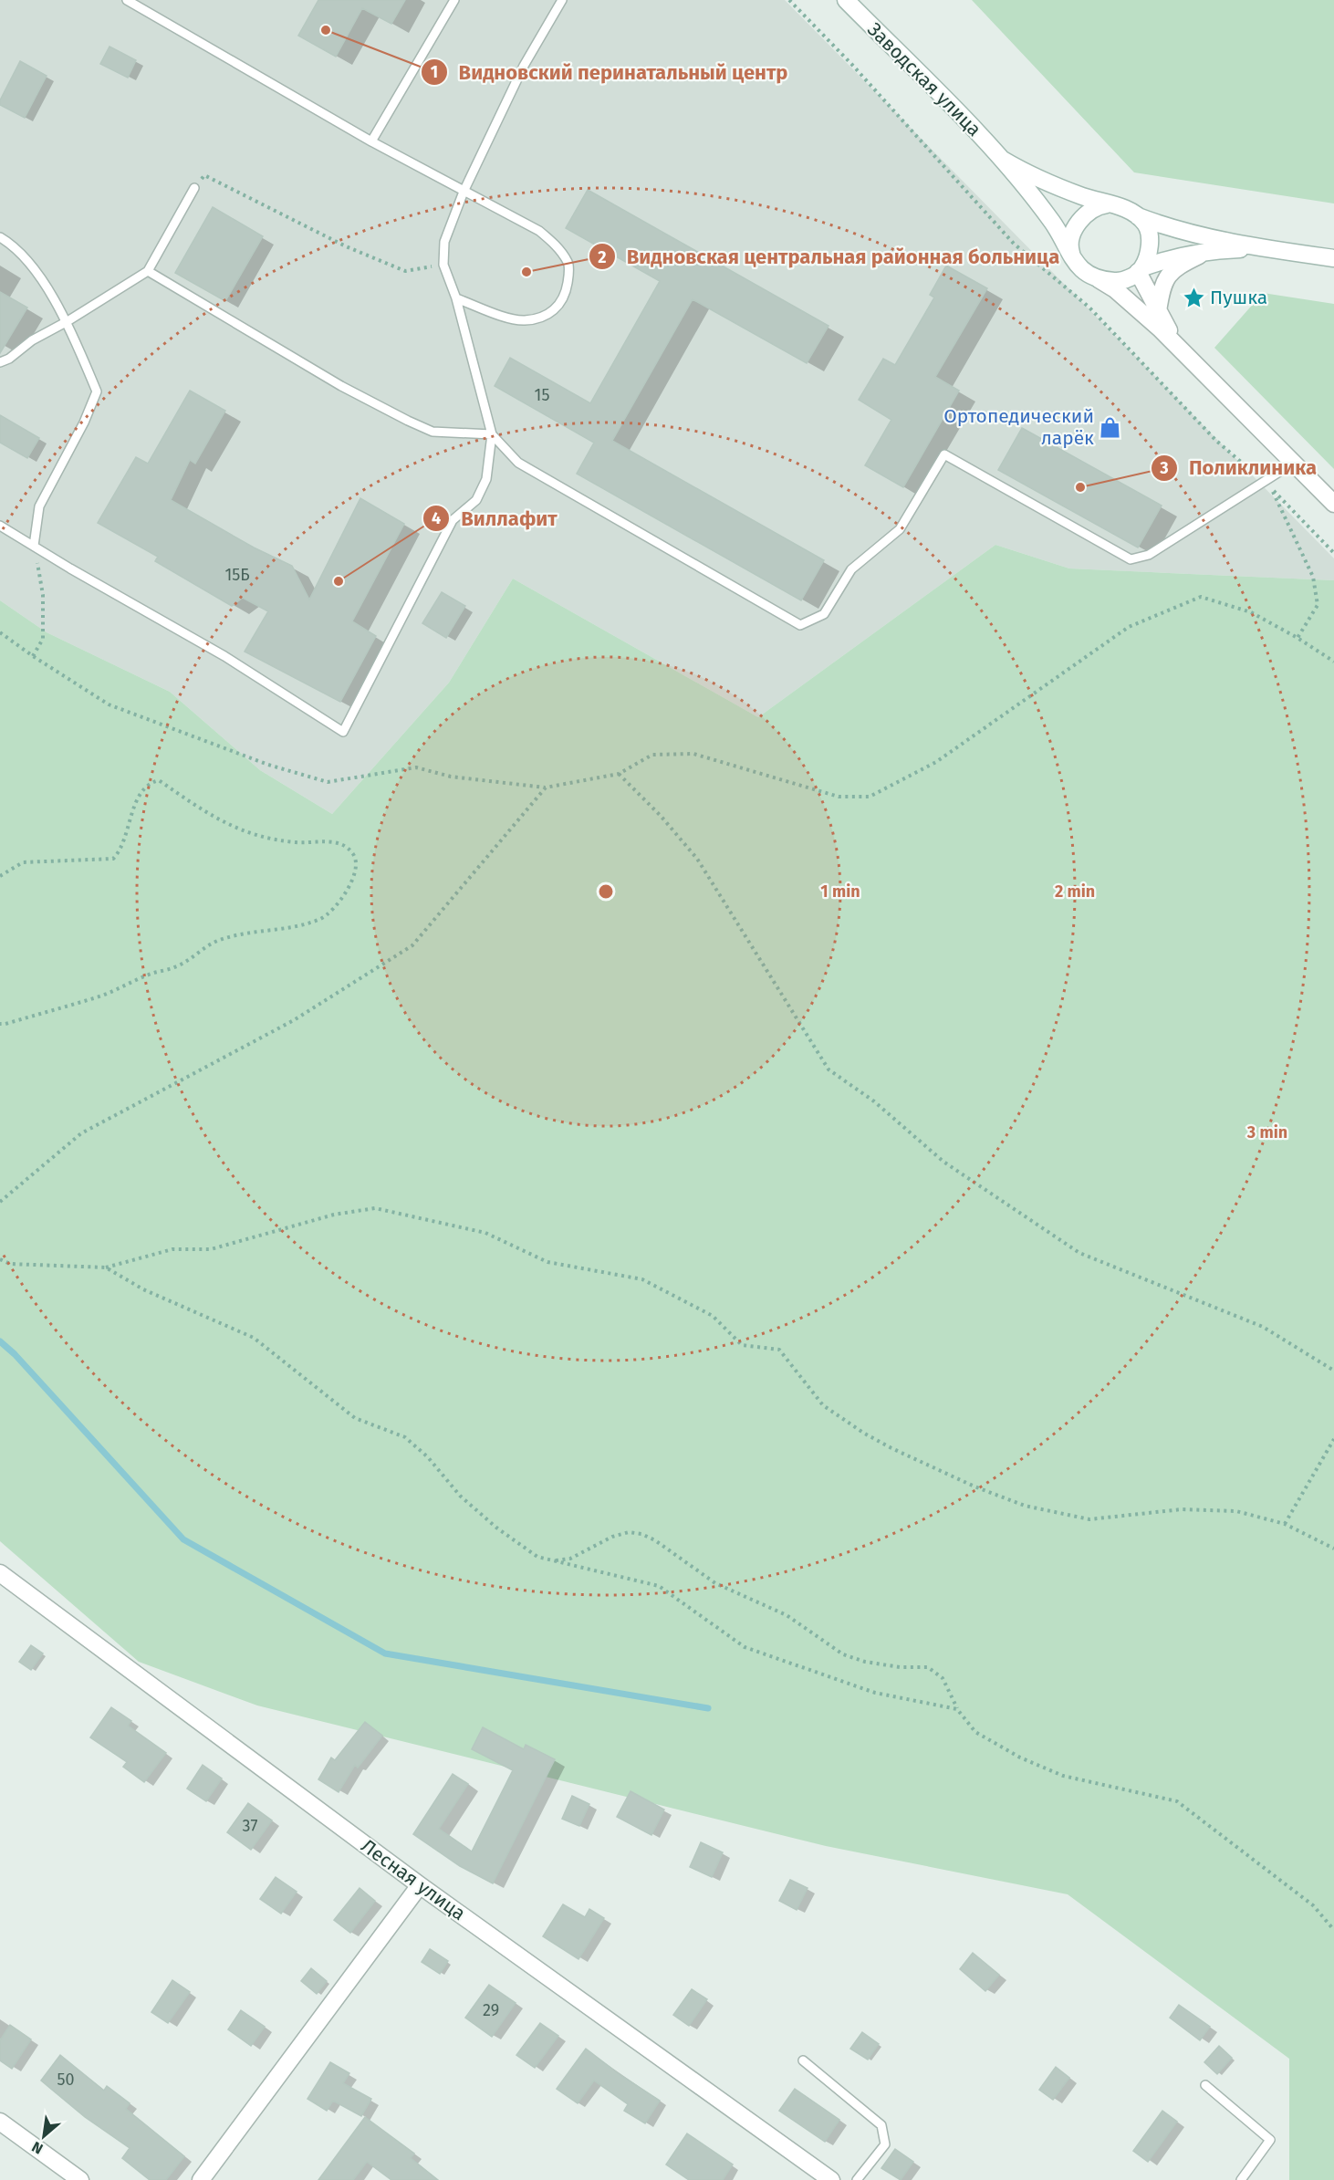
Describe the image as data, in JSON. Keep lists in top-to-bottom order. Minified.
{"streets":{"street":["Заводская улица","Лесная улица"]},"places":{"other":["Видновский перинатальный центр","Видновская центральная районная больница","Поликлиника","Виллафит"],"place":["Пушка"],"shop":["Ортопедический ларёк"]},"house_numbers":["15","15Б","37","29","50"],"north":"bottom left","rings":["1 min","2 min","3 min"]}
